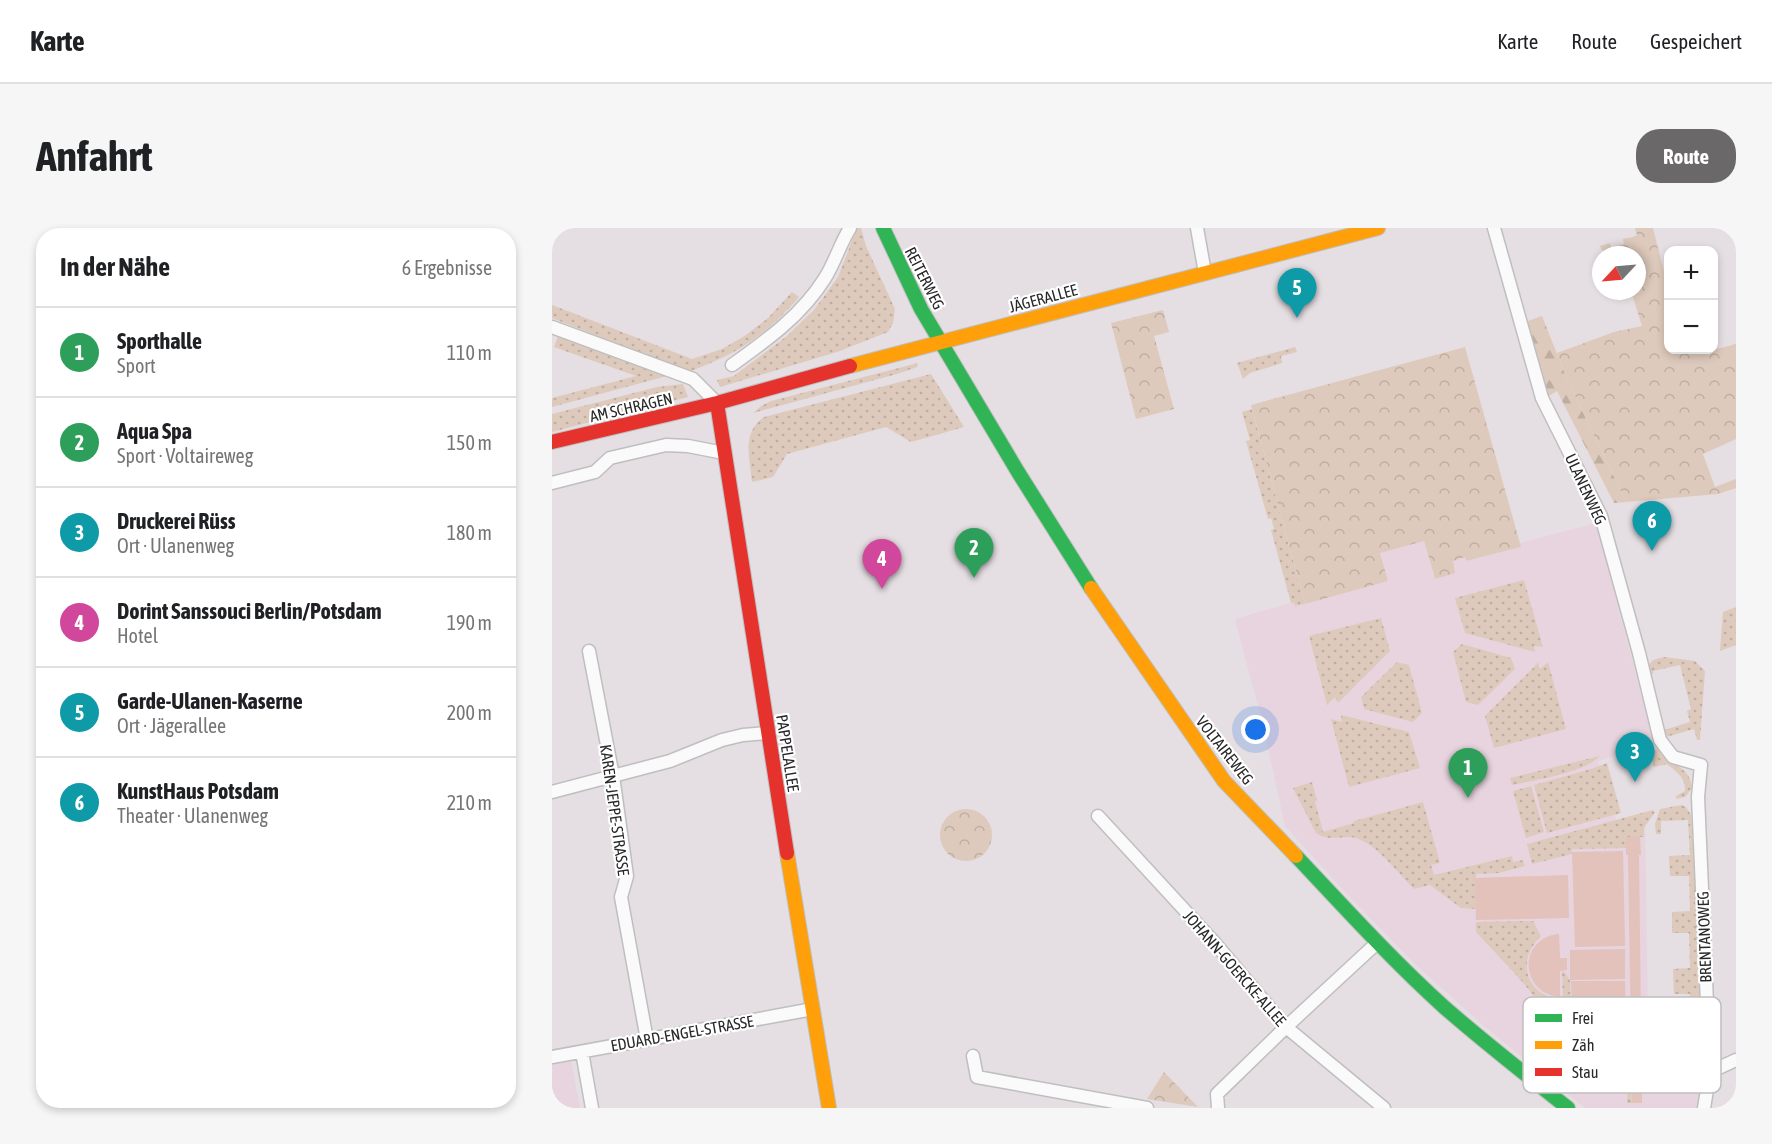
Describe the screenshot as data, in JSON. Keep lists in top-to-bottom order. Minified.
{"streets":{"street":["REITERWEG","JÄGERALLEE","AM SCHRAGEN","ULANENWEG","VOLTAIREWEG","PAPPELALLEE","KAREN-JEPPE-STRASSE","BRENTANOWEG","JOHANN-GOERCKE-ALLEE","EDUARD-ENGEL-STRASSE"]},"crossings":[["REITERWEG","JÄGERALLEE"],["REITERWEG","VOLTAIREWEG"],["JÄGERALLEE","AM SCHRAGEN"],["JÄGERALLEE","VOLTAIREWEG"],["JÄGERALLEE","PAPPELALLEE"],["AM SCHRAGEN","PAPPELALLEE"],["ULANENWEG","BRENTANOWEG"],["PAPPELALLEE","EDUARD-ENGEL-STRASSE"],["KAREN-JEPPE-STRASSE","EDUARD-ENGEL-STRASSE"]],"legend":["Frei","Zäh","Stau"],"north":"bottom left","page":{"header":"Karte","nav":["Karte","Route","Gespeichert"],"buttons":"Route","title":"Anfahrt","heading":["In der Nähe","6 Ergebnisse"],"map_buttons":["+","−"],"pins":["5","6","2","4","3","1"],"list":[{"mark":"1","name":"Sporthalle","note":"Sport","value":"110 m"},{"mark":"2","name":"Aqua Spa","note":"Sport · Voltaireweg","value":"150 m"},{"mark":"3","name":"Druckerei Rüss","note":"Ort · Ulanenweg","value":"180 m"},{"mark":"4","name":"Dorint Sanssouci Berlin/Potsdam","note":"Hotel","value":"190 m"},{"mark":"5","name":"Garde-Ulanen-Kaserne","note":"Ort · Jägerallee","value":"200 m"},{"mark":"6","name":"KunstHaus Potsdam","note":"Theater · Ulanenweg","value":"210 m"}]}}
